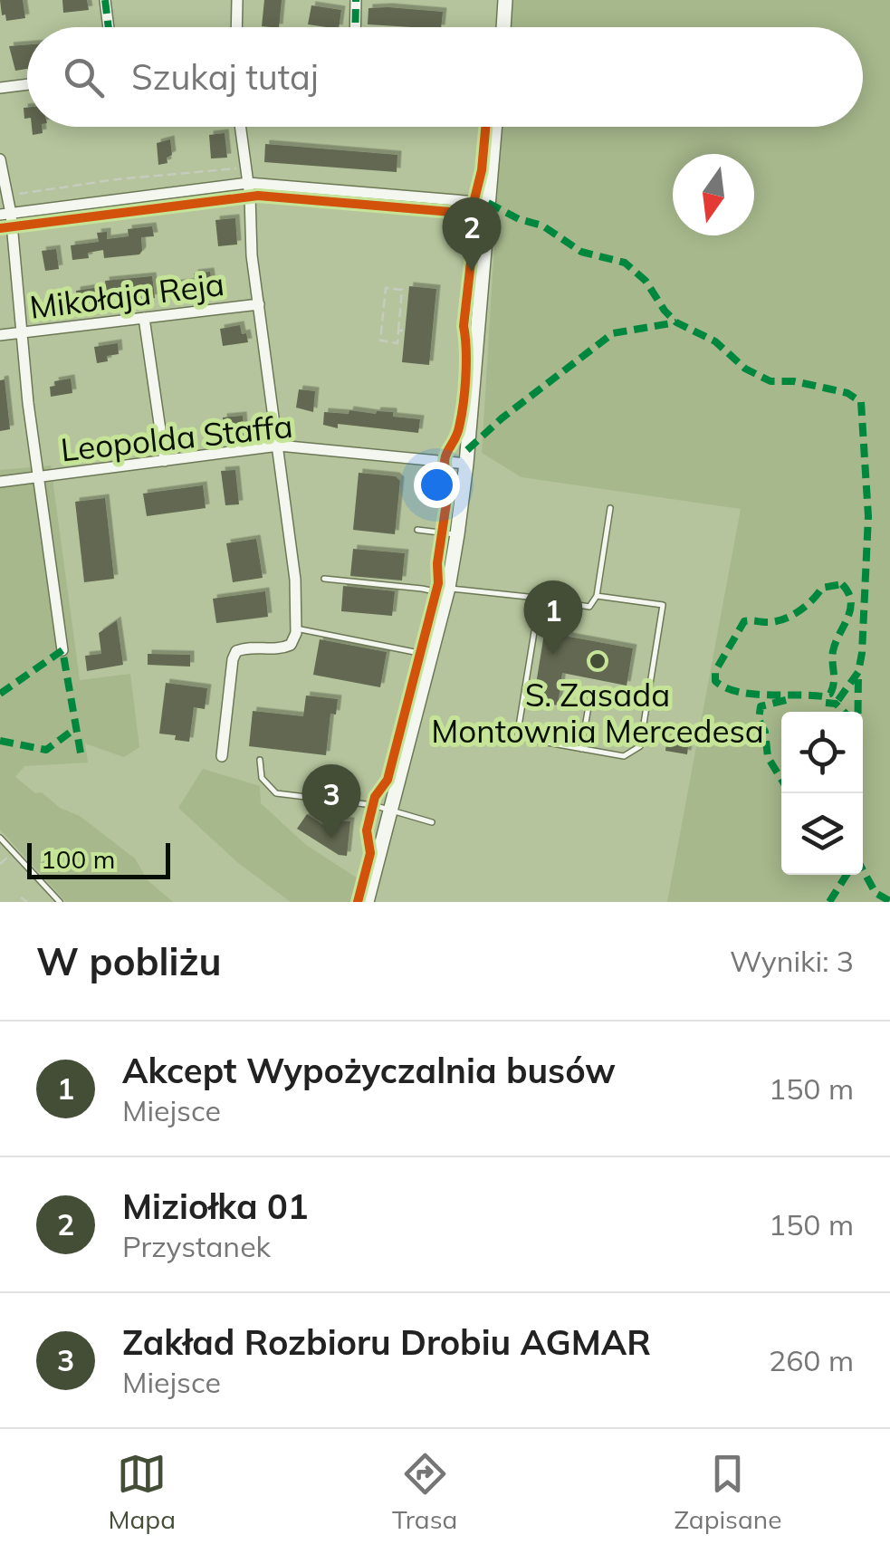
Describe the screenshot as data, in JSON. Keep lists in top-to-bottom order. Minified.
{"streets":{"street":["Mikołaja Reja","Leopolda Staffa"]},"places":["S. Zasada Montownia Mercedesa"],"scale_bar":"100 m","north":"bottom","page":{"search":"Szukaj tutaj","pins":["2","1","3"],"scale":"100 m","heading":["W pobliżu","Wyniki: 3"],"list":[{"mark":"1","name":"Akcept Wypożyczalnia busów","note":"Miejsce","value":"150 m"},{"mark":"2","name":"Miziołka 01","note":"Przystanek","value":"150 m"},{"mark":"3","name":"Zakład Rozbioru Drobiu AGMAR","note":"Miejsce","value":"260 m"}],"nav":["Mapa","Trasa","Zapisane"]}}
